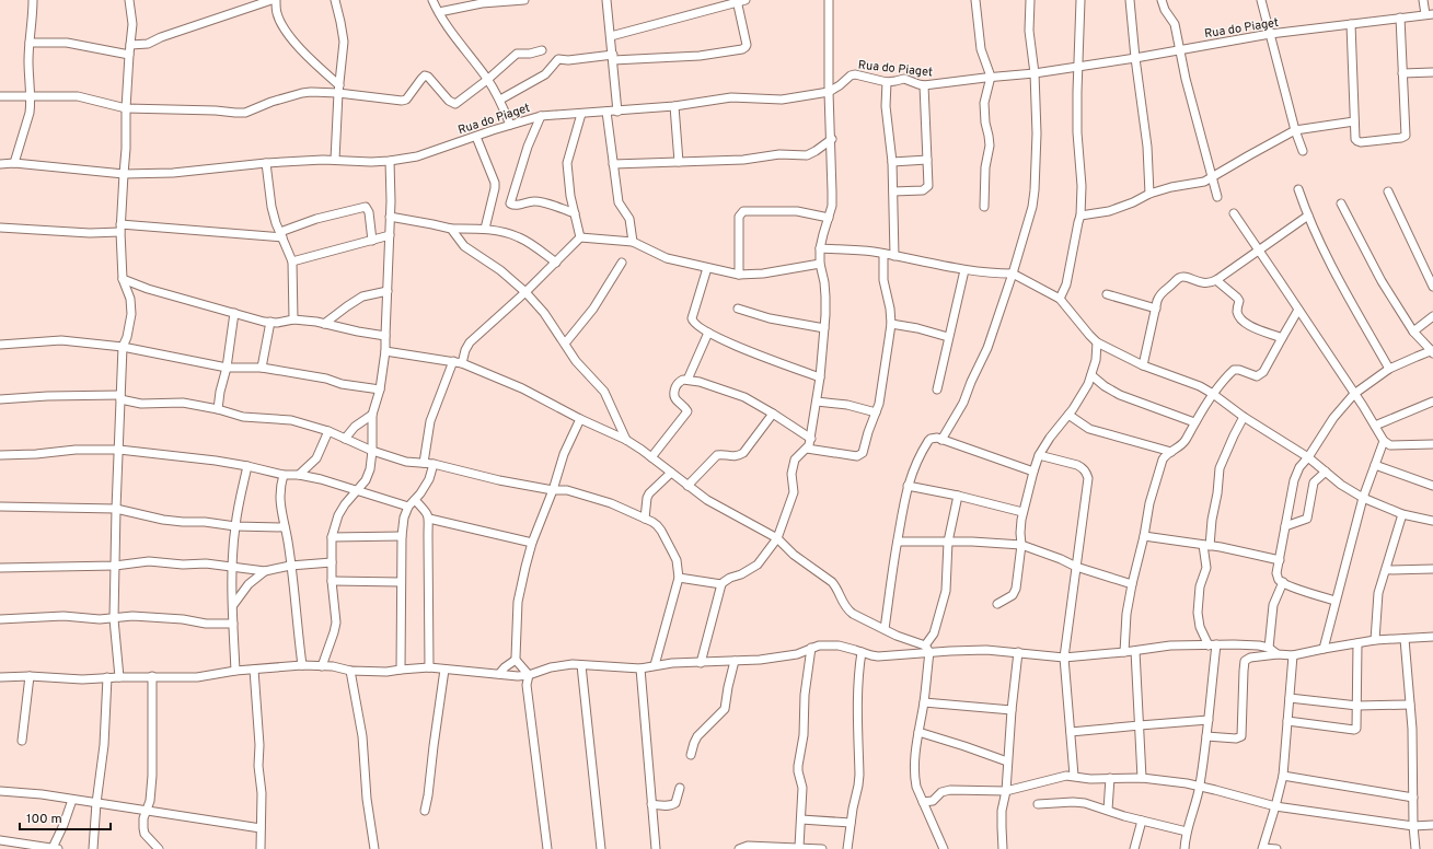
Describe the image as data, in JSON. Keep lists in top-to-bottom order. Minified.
{"streets":{"street":["Rua do Piaget"]},"scale_bar":"100 m"}
